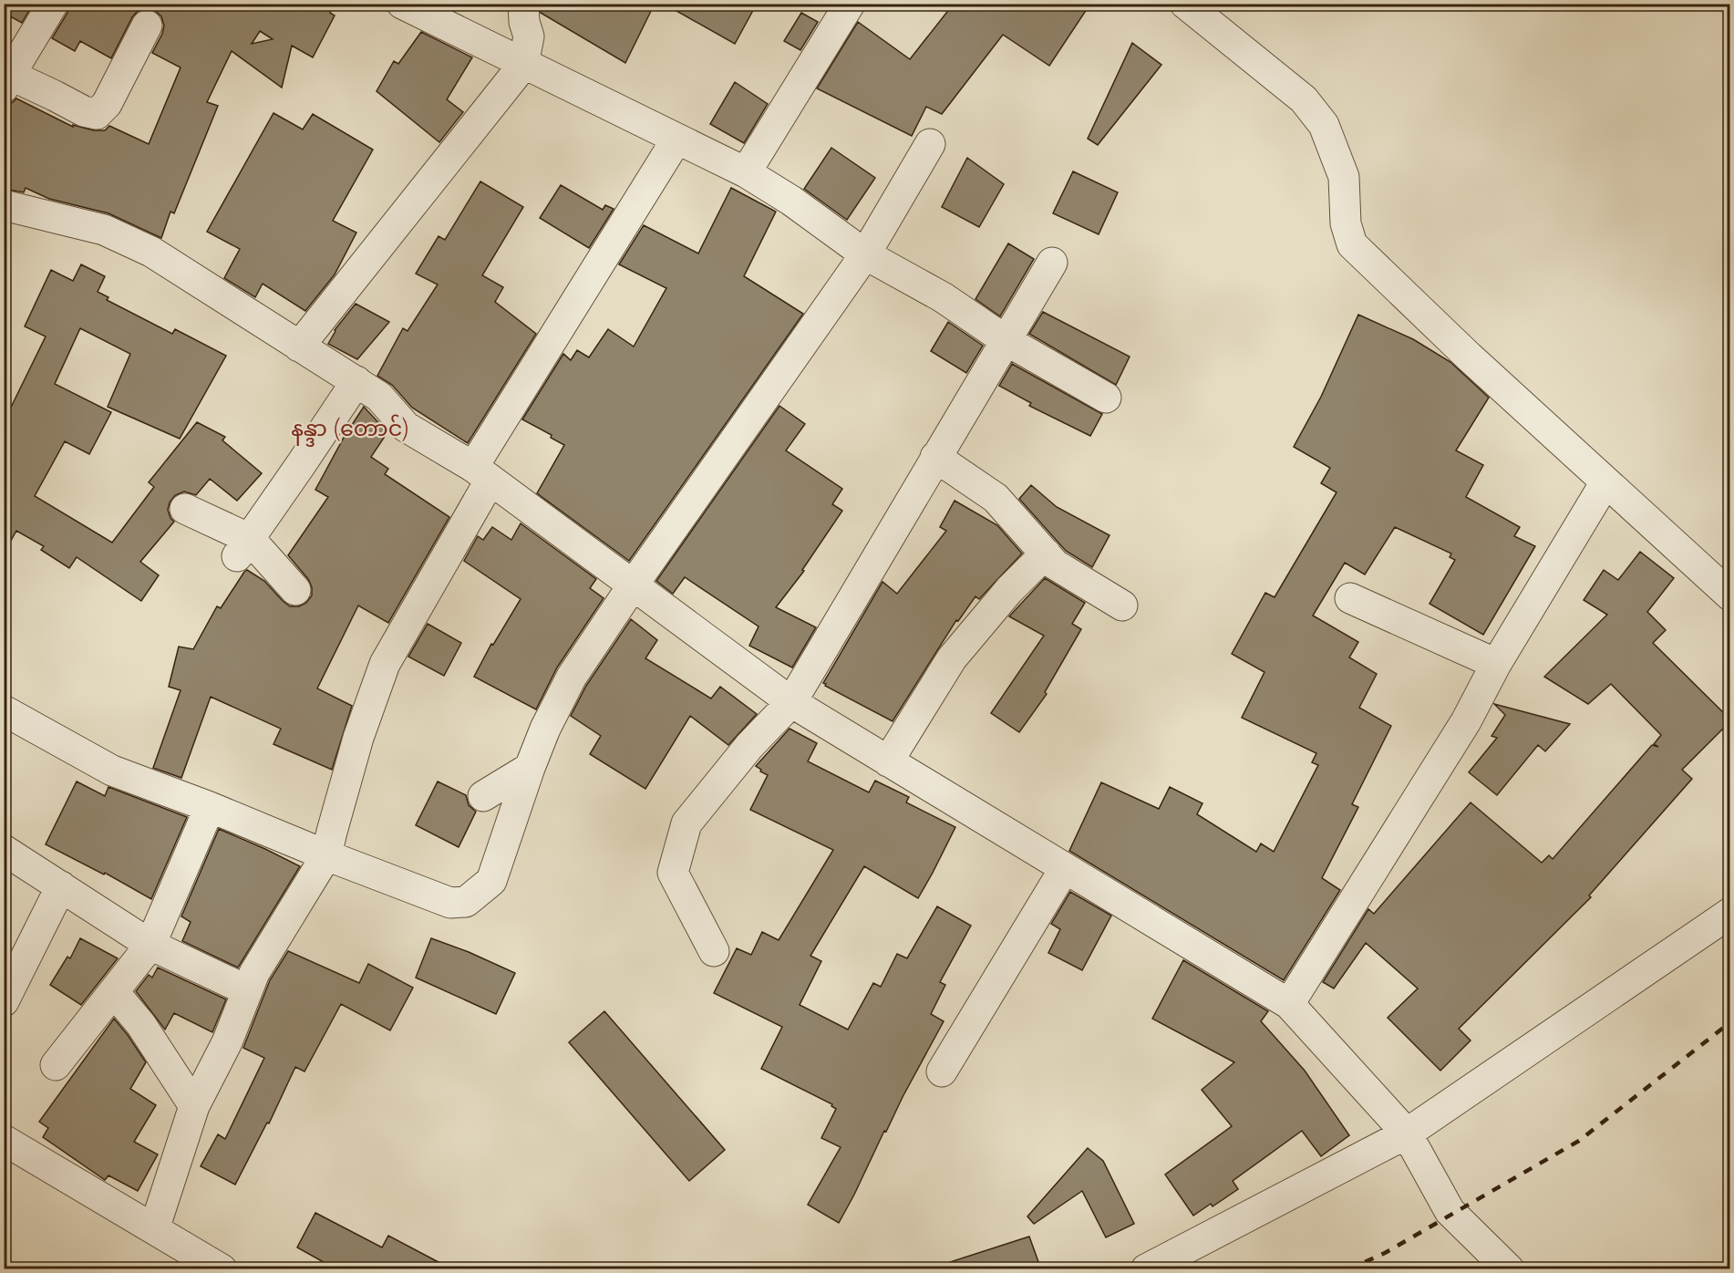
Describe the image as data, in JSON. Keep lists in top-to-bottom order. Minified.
{"districts":["နန္ဒာ (တောင်)"]}
